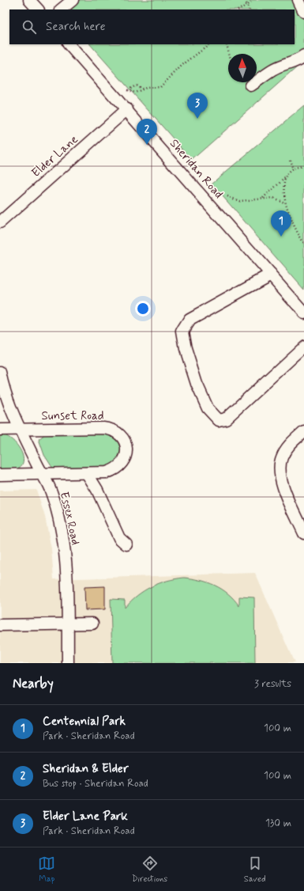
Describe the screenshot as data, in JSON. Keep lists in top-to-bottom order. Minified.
{"streets":{"street":["Elder Lane","Sheridan Road","Sunset Road","Essex Road"]},"crossings":[["Elder Lane","Sheridan Road"],["Sunset Road","Essex Road"]],"north":"top","page":{"search":"Search here","pins":["3","2","1"],"heading":["Nearby","3 results"],"list":[{"mark":"1","name":"Centennial Park","note":"Park · Sheridan Road","value":"100 m"},{"mark":"2","name":"Sheridan & Elder","note":"Bus stop · Sheridan Road","value":"100 m"},{"mark":"3","name":"Elder Lane Park","note":"Park · Sheridan Road","value":"130 m"}],"nav":["Map","Directions","Saved"]}}
